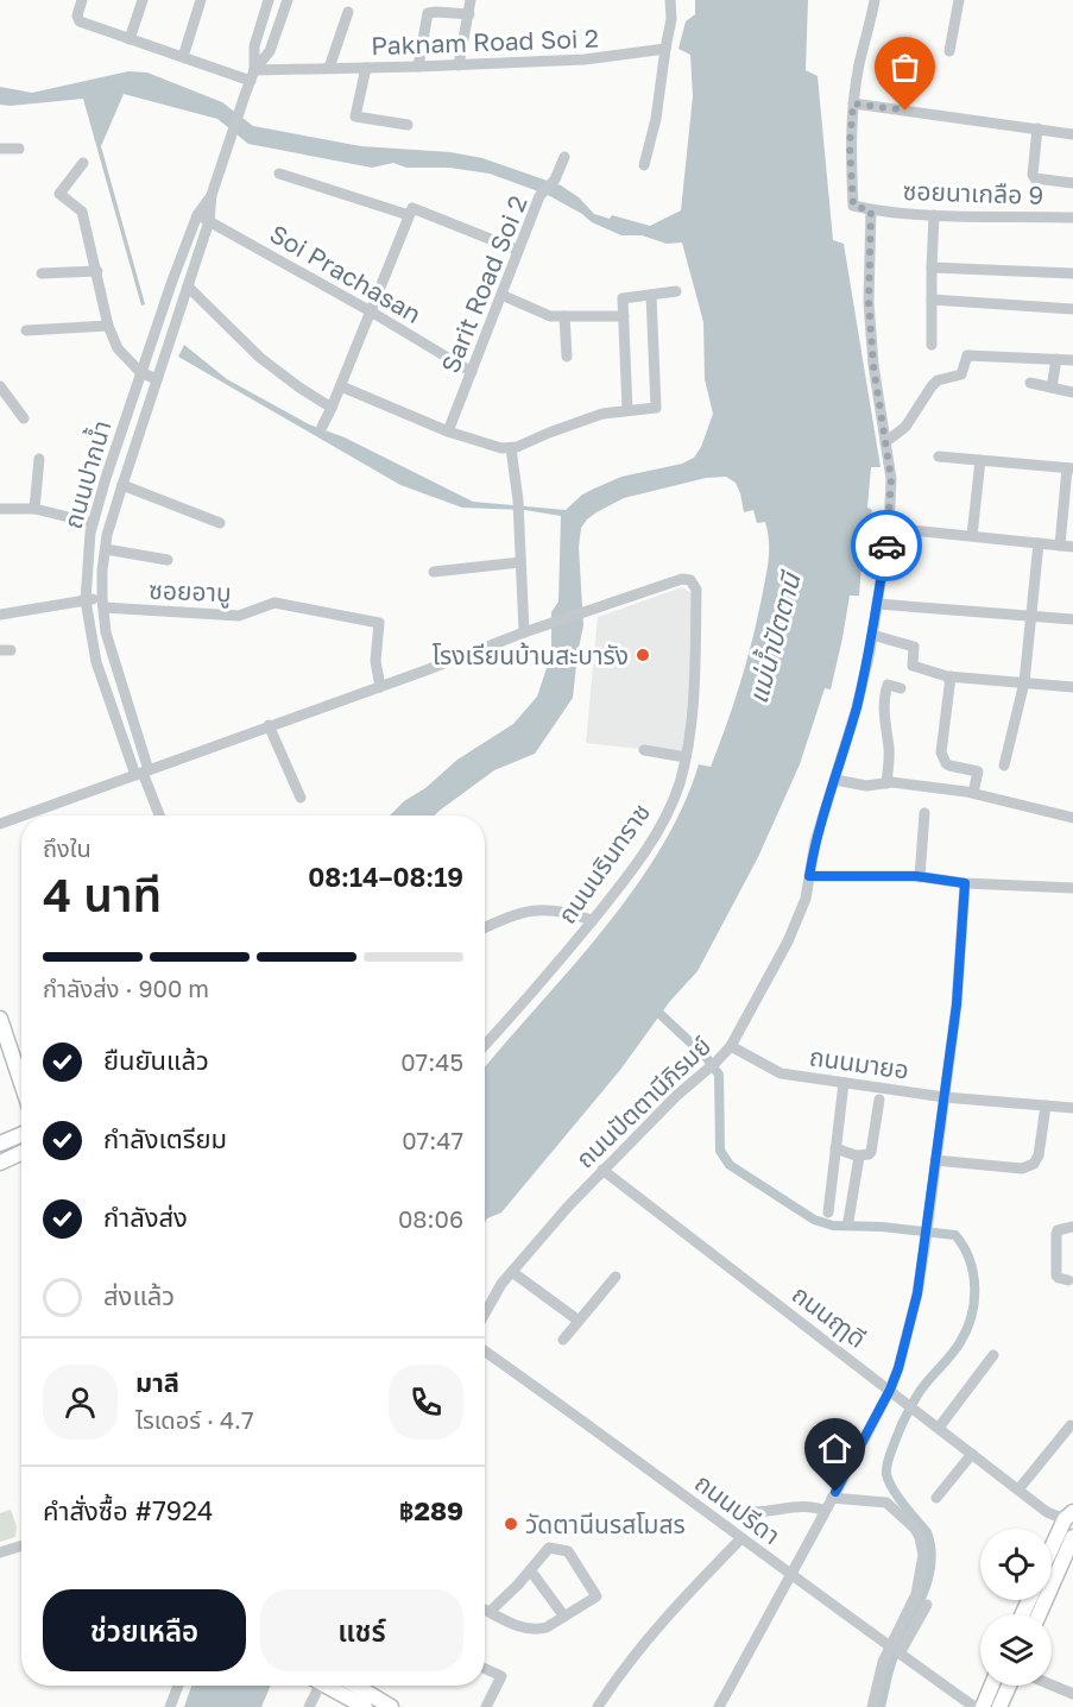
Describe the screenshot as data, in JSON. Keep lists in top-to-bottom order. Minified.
{"streets":{"street":["Paknam Road Soi 2","ซอยนาเกลือ 9","Soi Prachasan","Sarit Road Soi 2","ถนนปากน้ำ","ซอยอาบู","ถนนนรินทราช","ถนนมายอ","ถนนปัตตานีภิรมย์","ถนนฤๅดี","ถนนปรีดา"]},"crossings":[["Paknam Road Soi 2","ถนนปากน้ำ"],["ซอยนาเกลือ 9","ถนนปัตตานีภิรมย์"],["Soi Prachasan","Sarit Road Soi 2"],["Soi Prachasan","ถนนปากน้ำ"],["ถนนปากน้ำ","ซอยอาบู"],["ถนนมายอ","ถนนปัตตานีภิรมย์"],["ถนนปัตตานีภิรมย์","ถนนฤๅดี"]],"water":["แม่น้ำปัตตานี"],"places":["โรงเรียนบ้านสะบารัง","วัดตานีนรสโมสร"],"page":{"heading":["4 นาที","ถึงใน","08:14–08:19"],"panel":["มาลี","ไรเดอร์ · 4.7","คำสั่งซื้อ #7924","฿289"],"bar":"กำลังส่ง · 900 m","list":[["ยืนยันแล้ว","07:45"],["กำลังเตรียม","07:47"],["กำลังส่ง","08:06"],"ส่งแล้ว"],"buttons":["ช่วยเหลือ","แชร์"]}}
